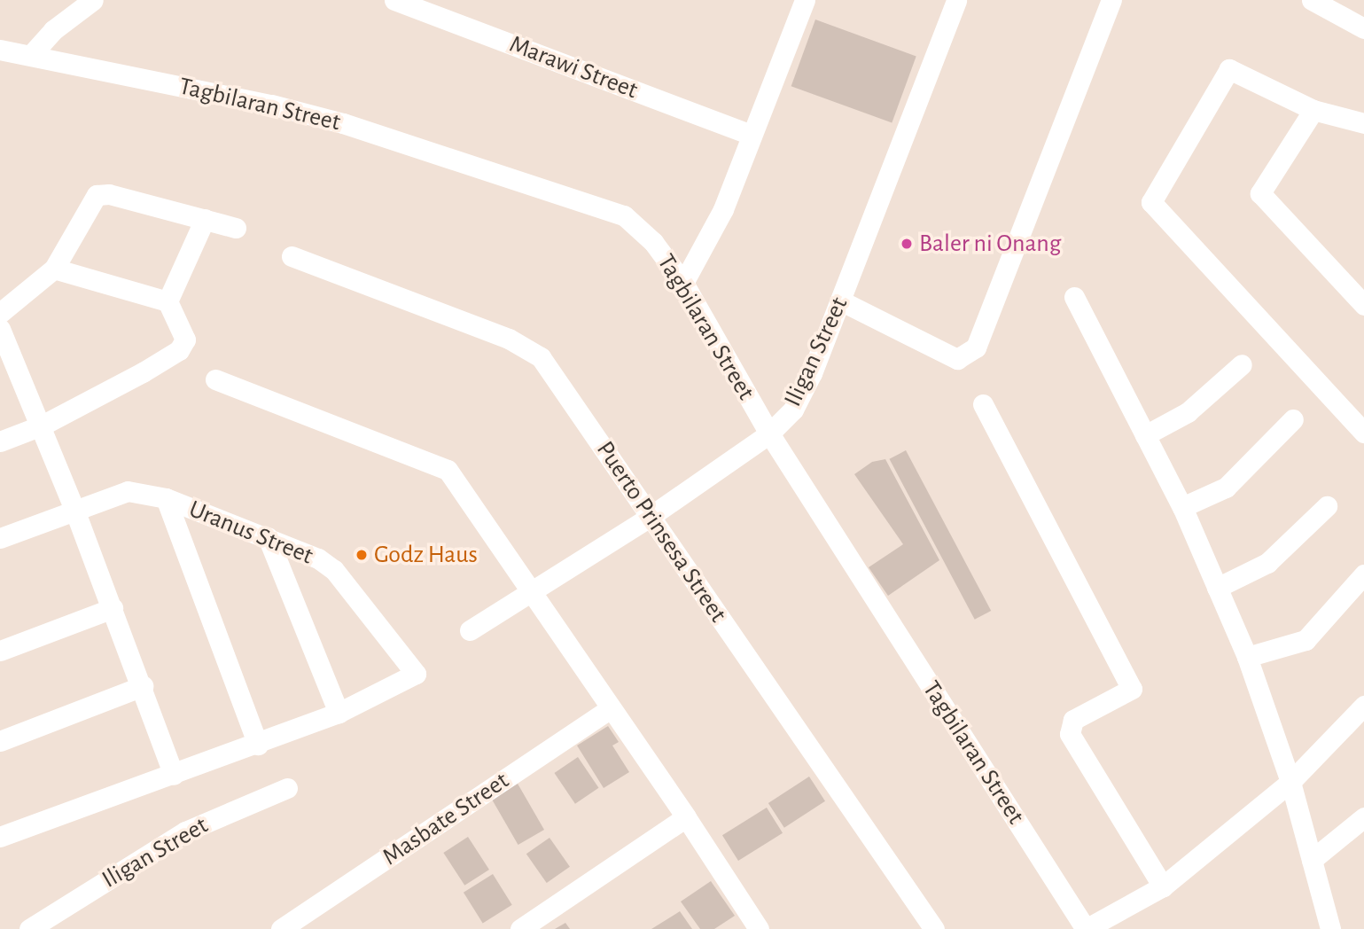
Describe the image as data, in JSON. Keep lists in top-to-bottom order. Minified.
{"streets":{"street":["Marawi Street","Tagbilaran Street","Iligan Street","Puerto Prinsesa Street","Uranus Street","Masbate Street"]},"crossings":[["Tagbilaran Street","Iligan Street"],["Iligan Street","Puerto Prinsesa Street"]],"places":["Baler ni Onang","Godz Haus"]}
